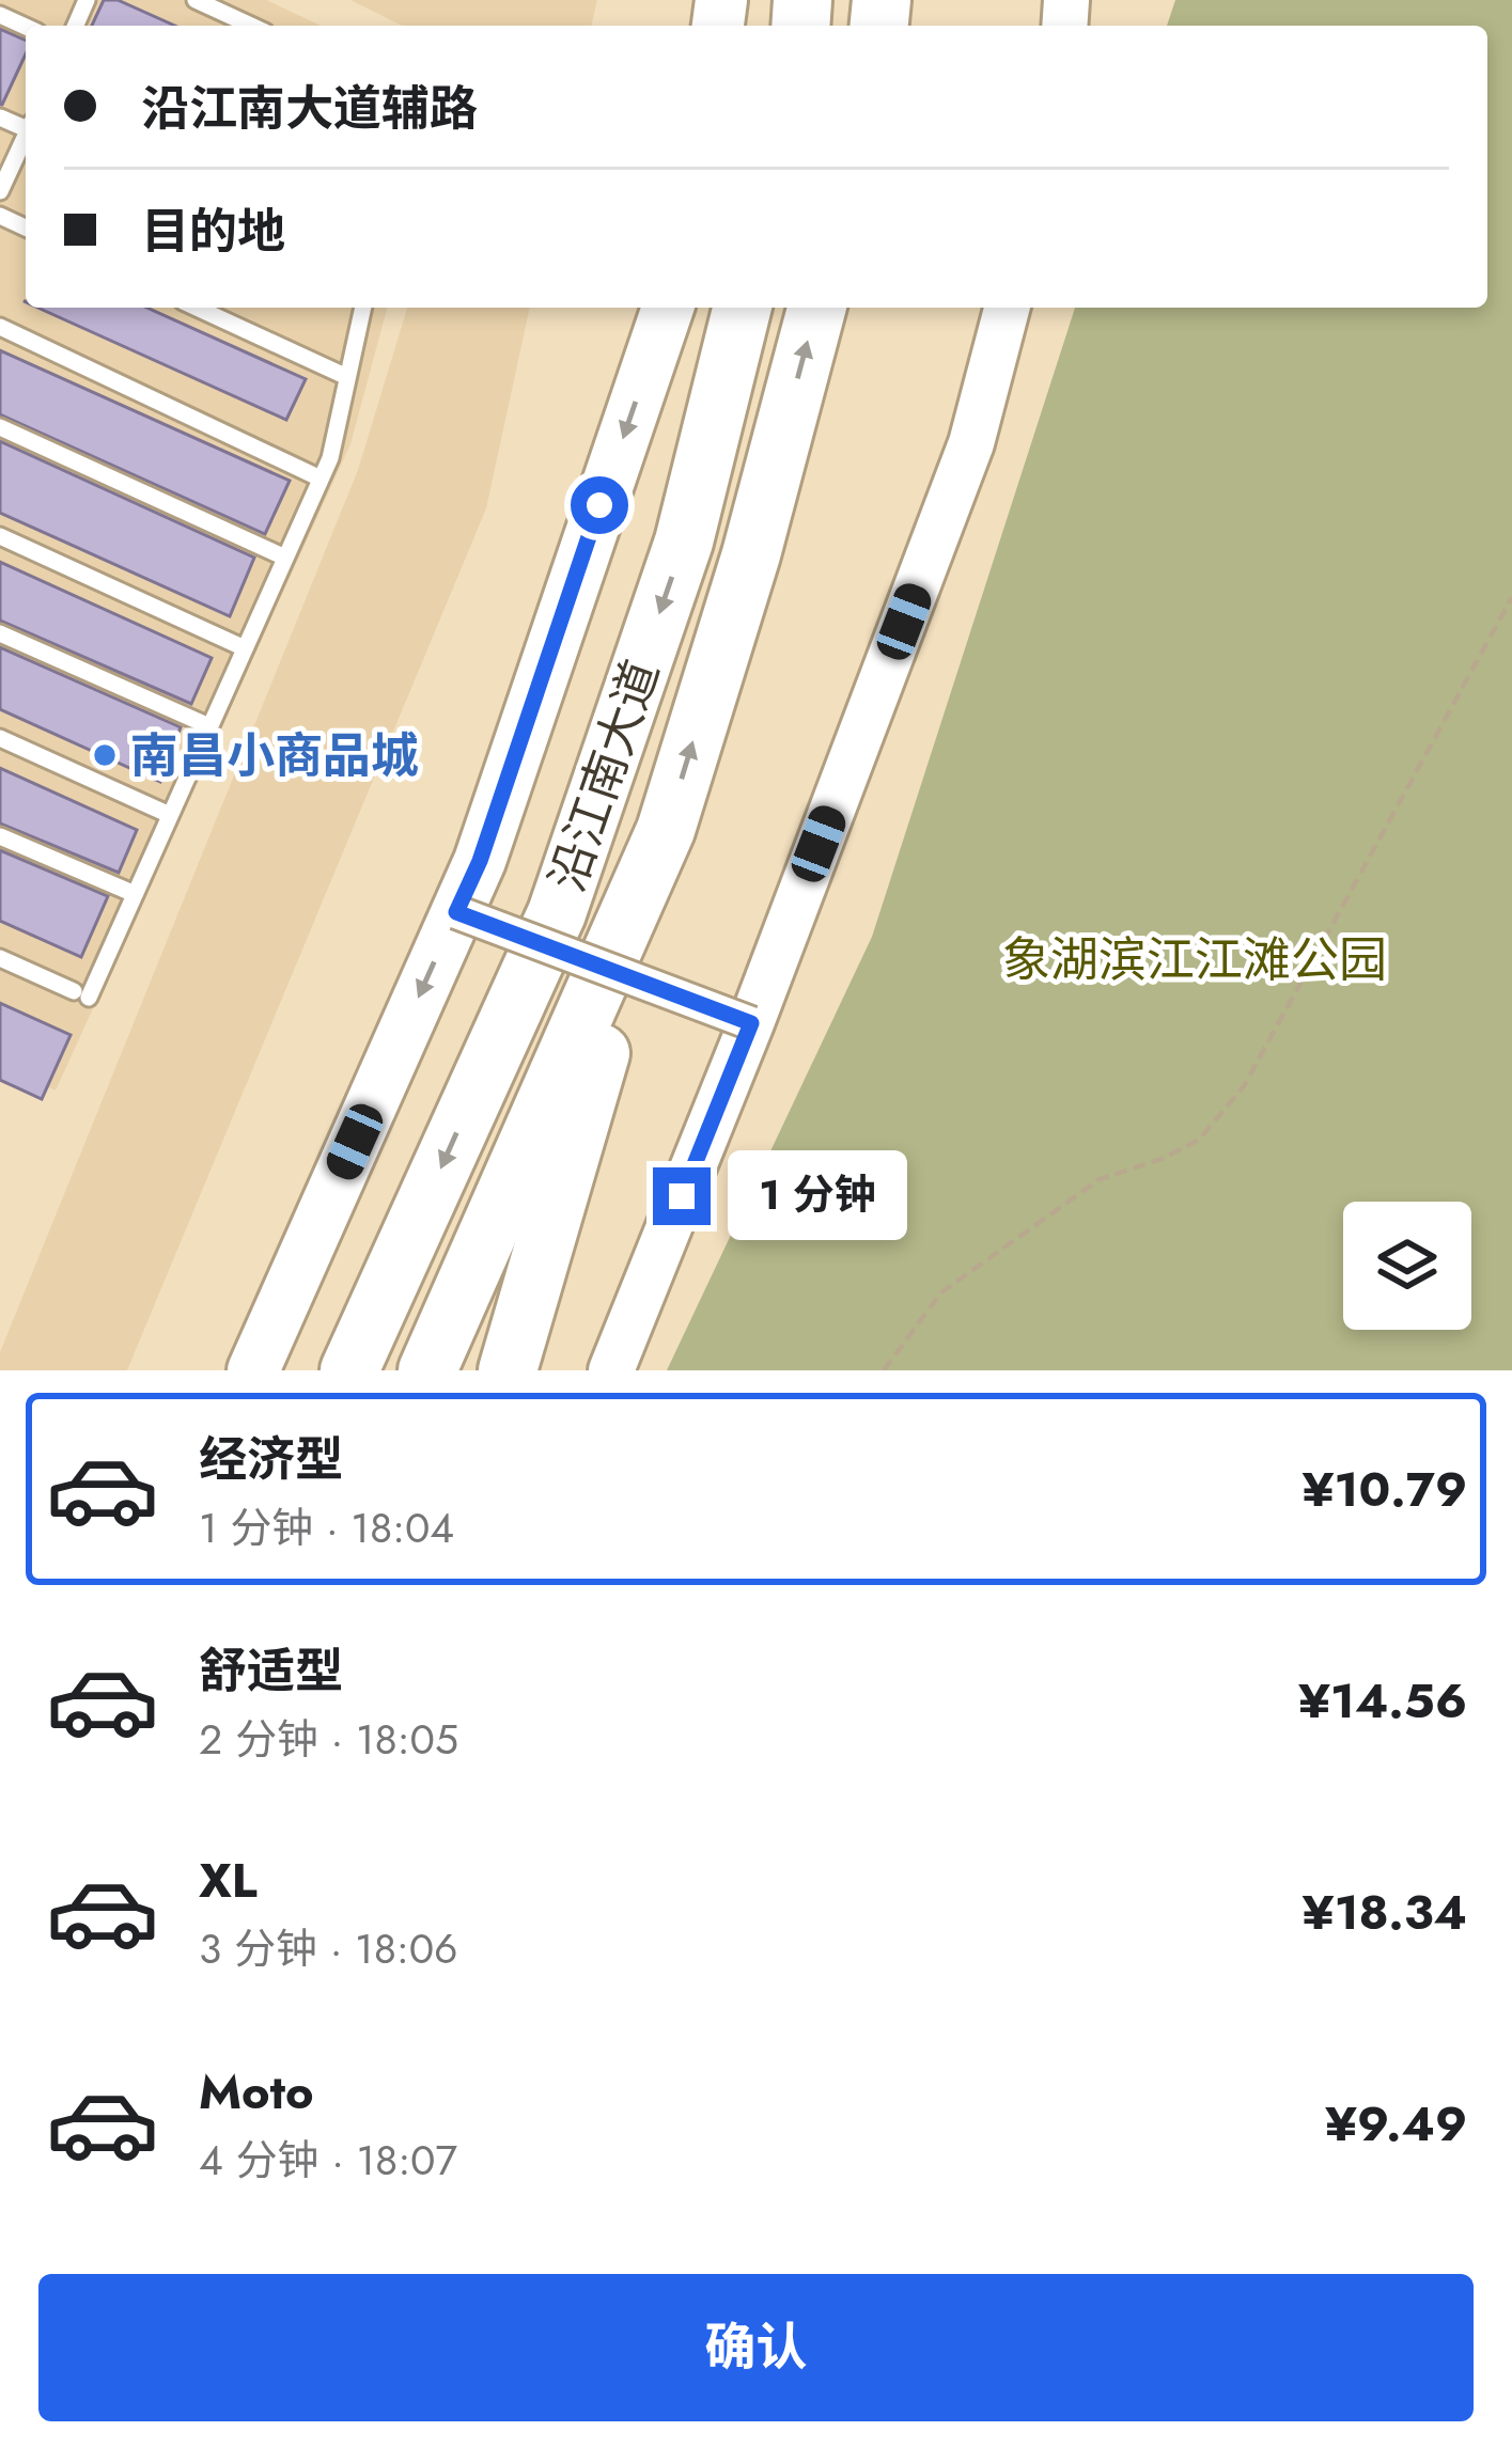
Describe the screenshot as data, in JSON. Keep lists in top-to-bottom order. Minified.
{"streets":{"highway":["沿江南大道"]},"parks":["象湖滨江江滩公园"],"places":["南昌小商品城"],"page":{"banner":["沿江南大道辅路","目的地"],"bubble":"1 分钟","list":[{"name":"经济型","note":"1 分钟 · 18:04","value":"¥10.79"},{"name":"舒适型","note":"2 分钟 · 18:05","value":"¥14.56"},{"name":"XL","note":"3 分钟 · 18:06","value":"¥18.34"},{"name":"Moto","note":"4 分钟 · 18:07","value":"¥9.49"}],"buttons":"确认"}}
